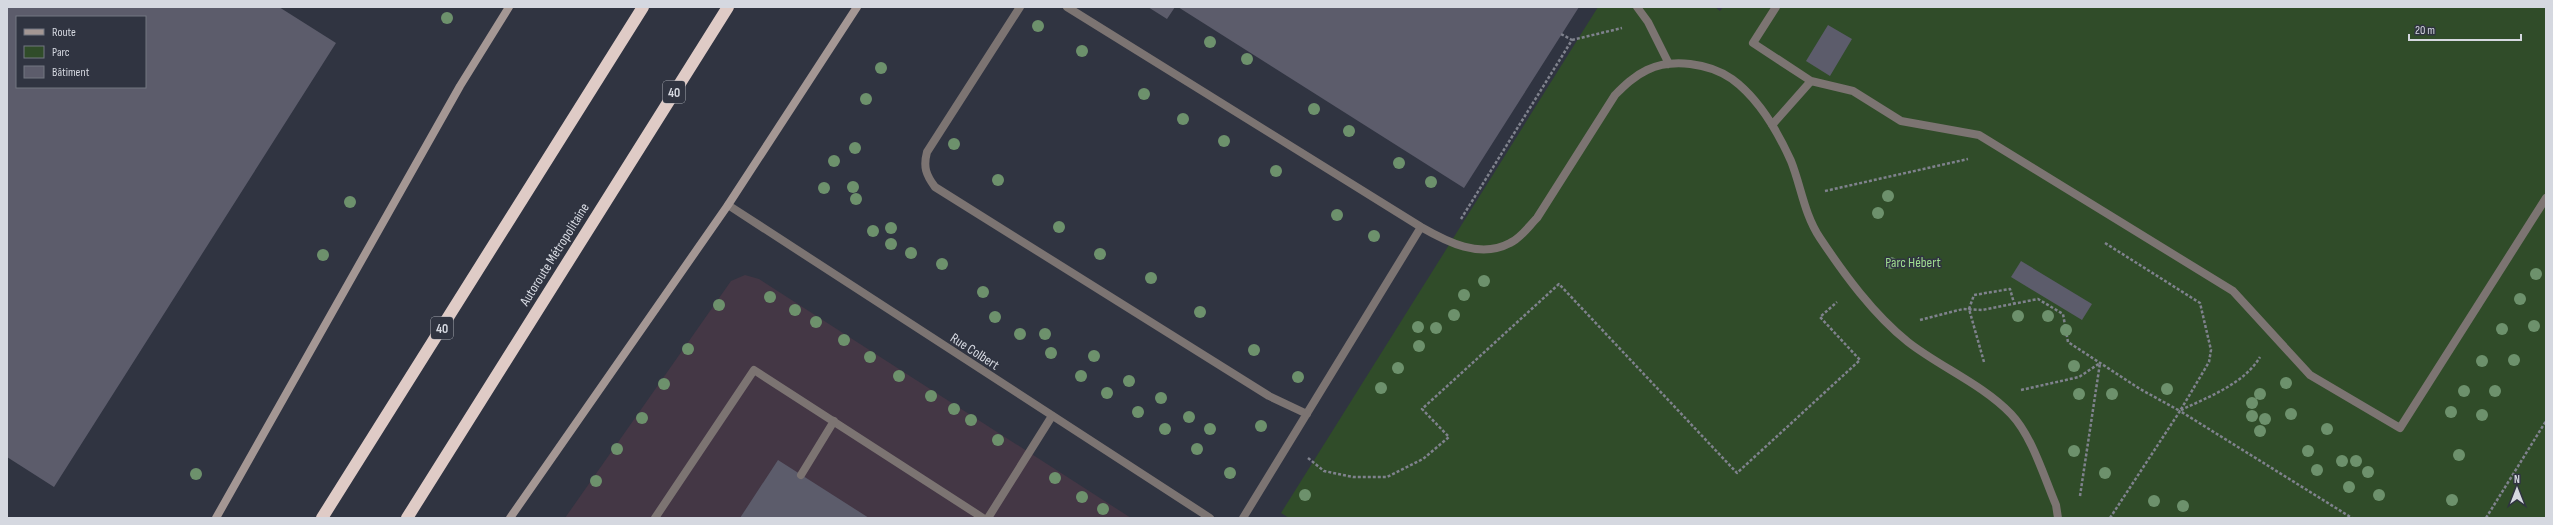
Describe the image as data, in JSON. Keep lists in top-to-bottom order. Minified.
{"streets":{"highway":["40","Autoroute Métropolitaine"],"street":["Rue Colbert"]},"parks":["Parc Hébert"],"legend":["Route","Parc","Bâtiment"],"scale_bar":"20 m","north":"top"}
